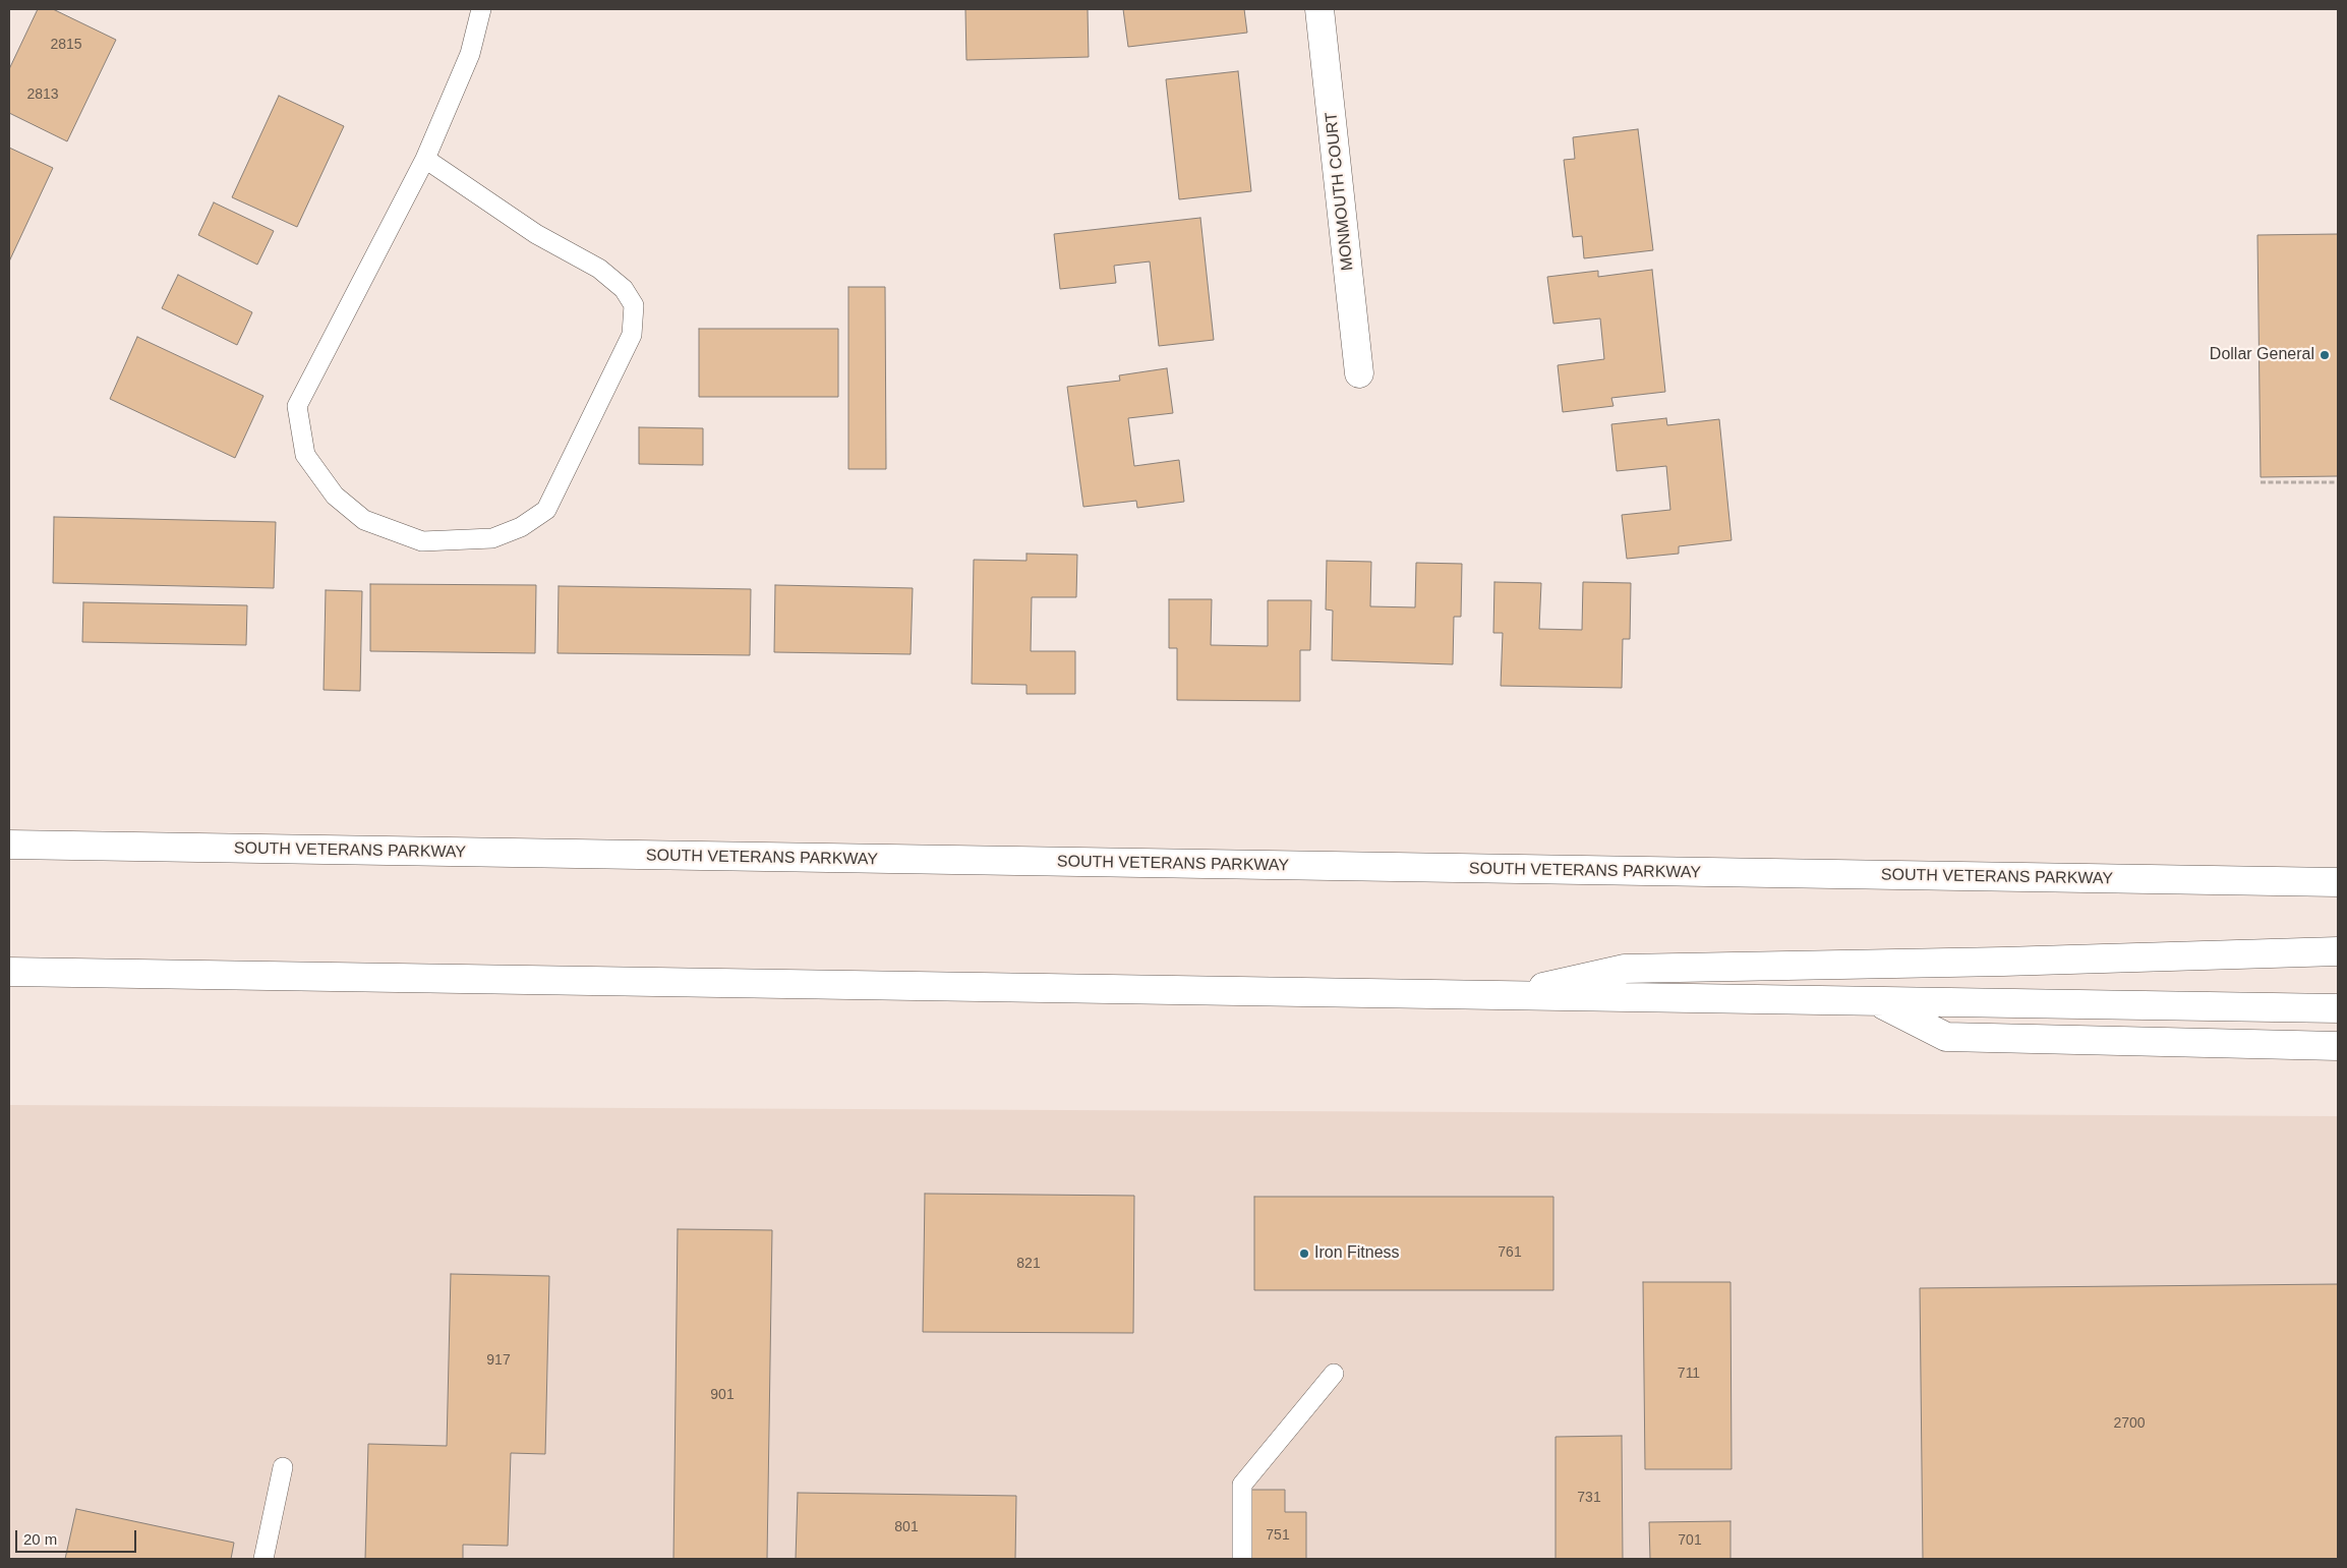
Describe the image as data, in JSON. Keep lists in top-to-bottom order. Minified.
{"streets":{"main road":["MONMOUTH COURT","SOUTH VETERANS PARKWAY"]},"places":["Dollar General","Iron Fitness"],"house_numbers":["2815","2813","761","821","917","711","901","2700","731","801","751","701"],"scale_bar":"20 m"}
